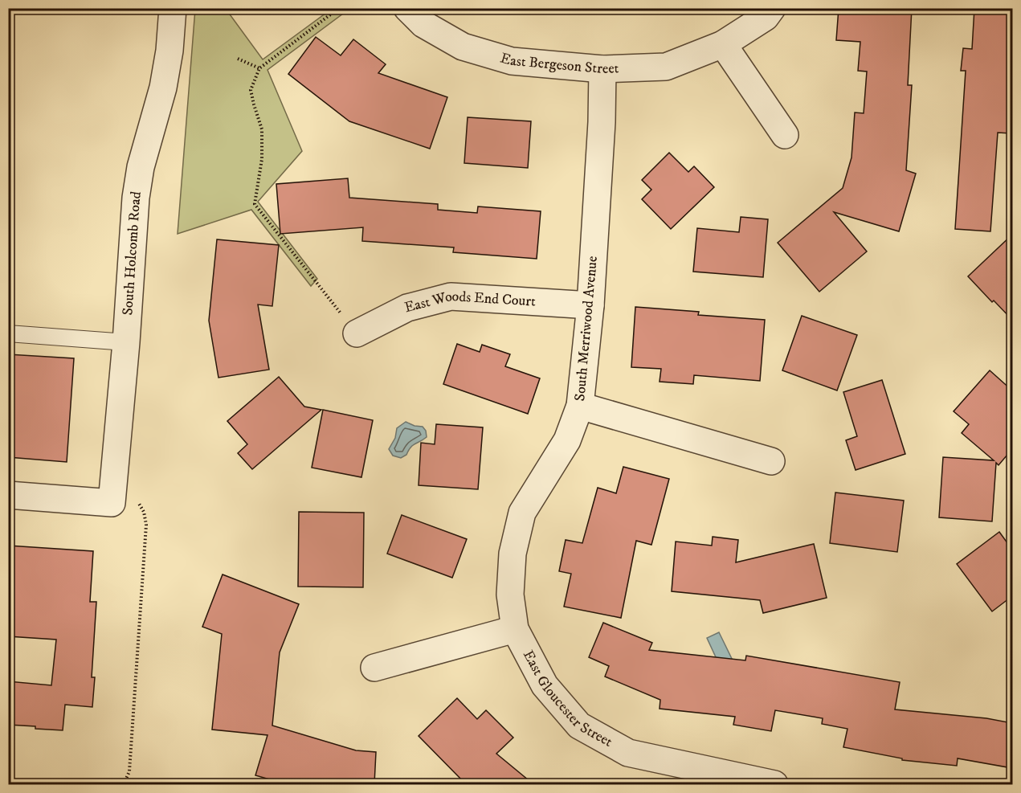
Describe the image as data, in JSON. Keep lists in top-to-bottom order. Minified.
{"streets":{"street":["East Bergeson Street","South Holcomb Road","East Woods End Court","South Merriwood Avenue","East Gloucester Street"]},"crossings":[["East Bergeson Street","South Merriwood Avenue"],["East Woods End Court","South Merriwood Avenue"],["South Merriwood Avenue","East Gloucester Street"]]}
